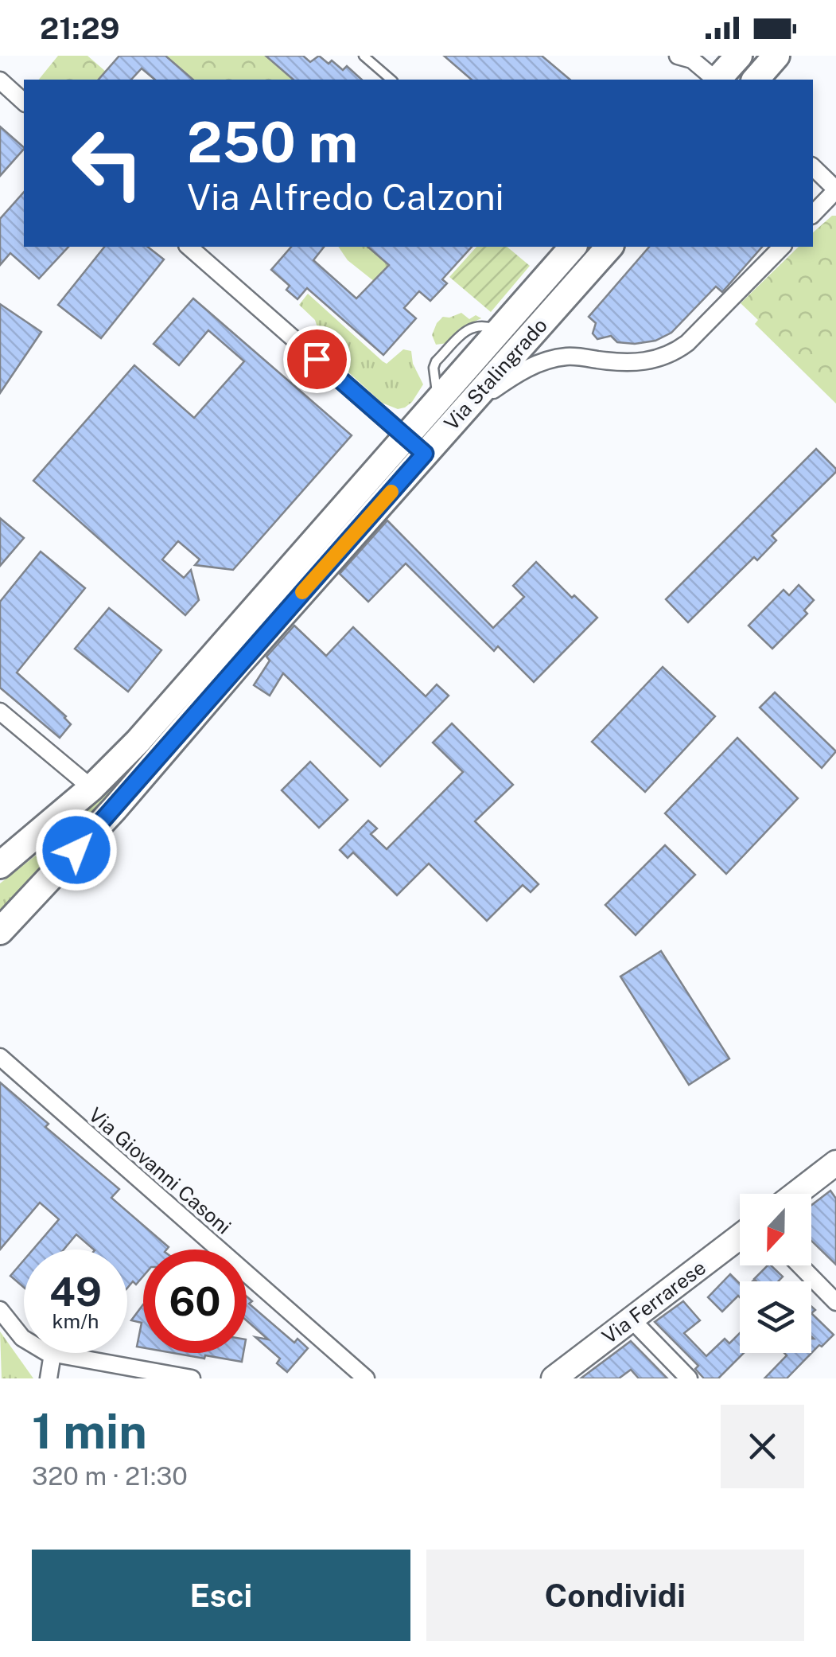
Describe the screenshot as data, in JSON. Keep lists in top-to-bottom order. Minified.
{"streets":{"main road":["Via Stalingrado","Via Ferrarese"],"street":["Via Giovanni Casoni"]},"north":"bottom","page":{"status":"21:29","turn":["250 m","Via Alfredo Calzoni"],"speed":"49 km/h","limit":"60","heading":["1 min","320 m · 21:30"],"buttons":["Esci","Condividi"]}}
